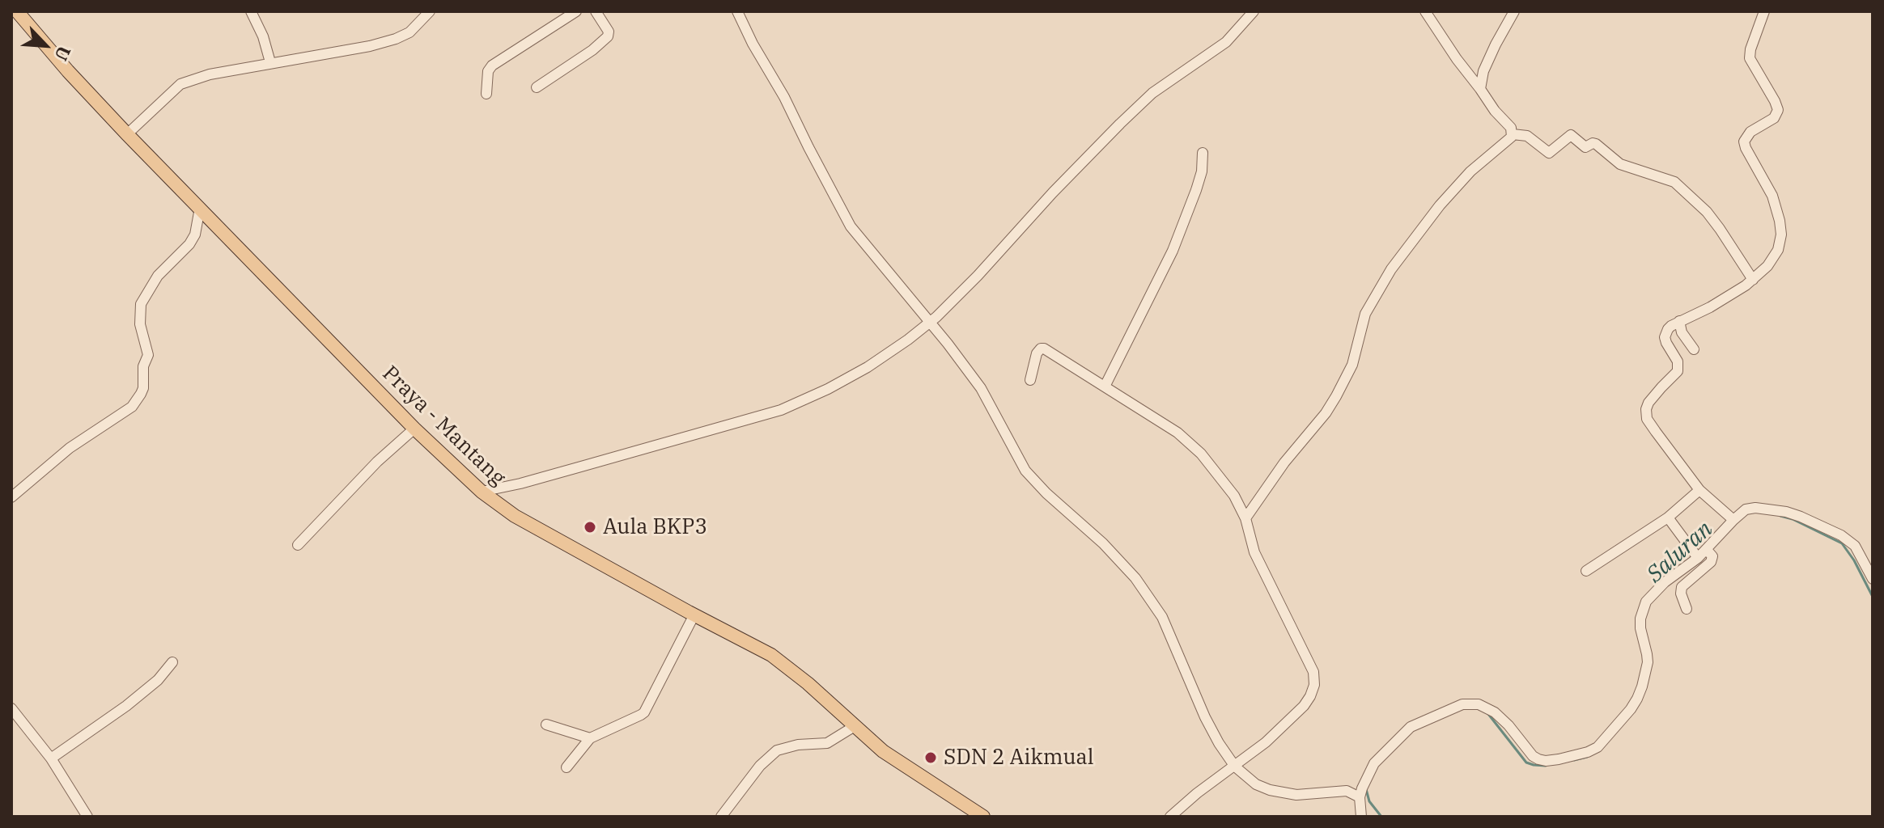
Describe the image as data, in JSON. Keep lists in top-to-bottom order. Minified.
{"streets":{"main road":["Praya - Mantang"]},"water":["Saluran"],"places":["Aula BKP3","SDN 2 Aikmual"],"north":"bottom right"}
